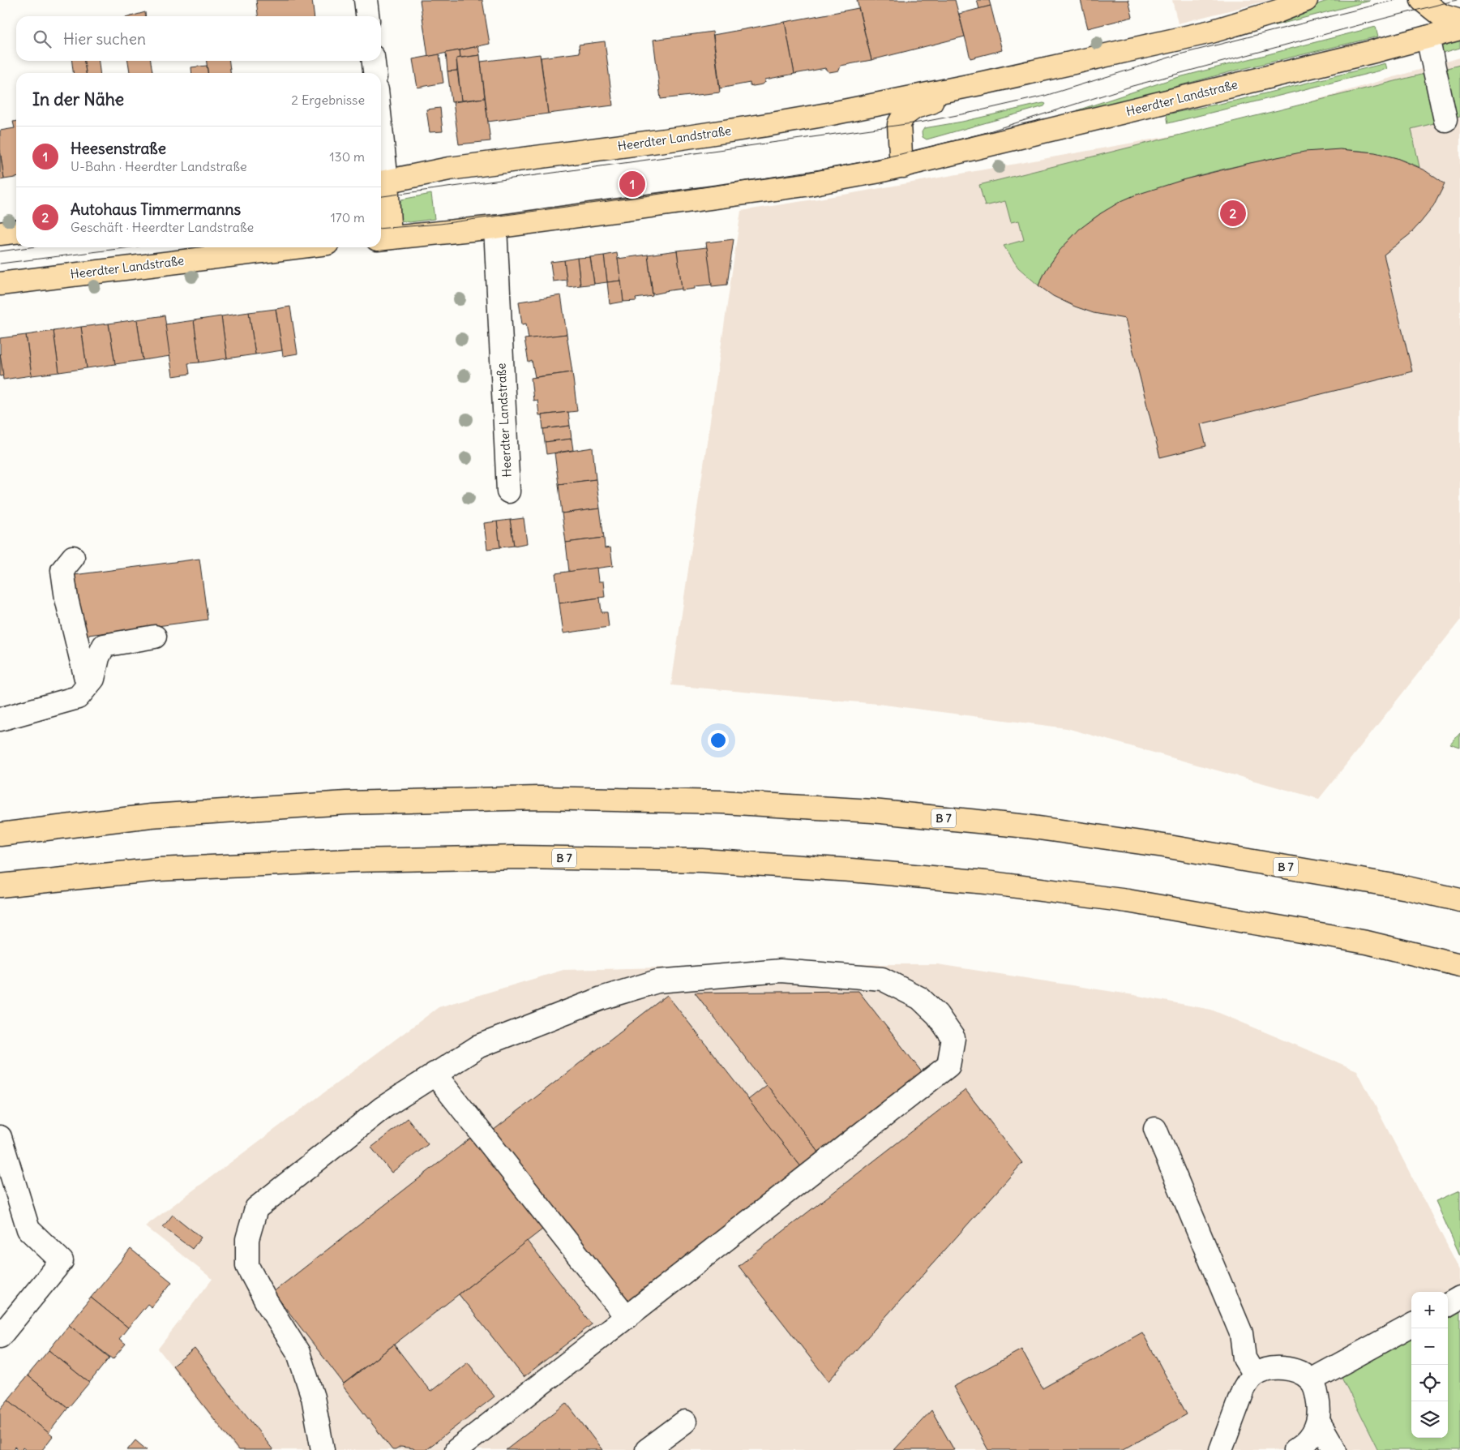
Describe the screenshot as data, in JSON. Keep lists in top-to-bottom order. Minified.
{"streets":{"main road":["Heerdter Landstraße","B 7"]},"page":{"search":"Hier suchen","heading":["In der Nähe","2 Ergebnisse"],"list":[{"mark":"1","name":"Heesenstraße","note":"U-Bahn · Heerdter Landstraße","value":"130 m"},{"mark":"2","name":"Autohaus Timmermanns","note":"Geschäft · Heerdter Landstraße","value":"170 m"}],"pins":["1","2"],"map_buttons":["+","−"]}}
